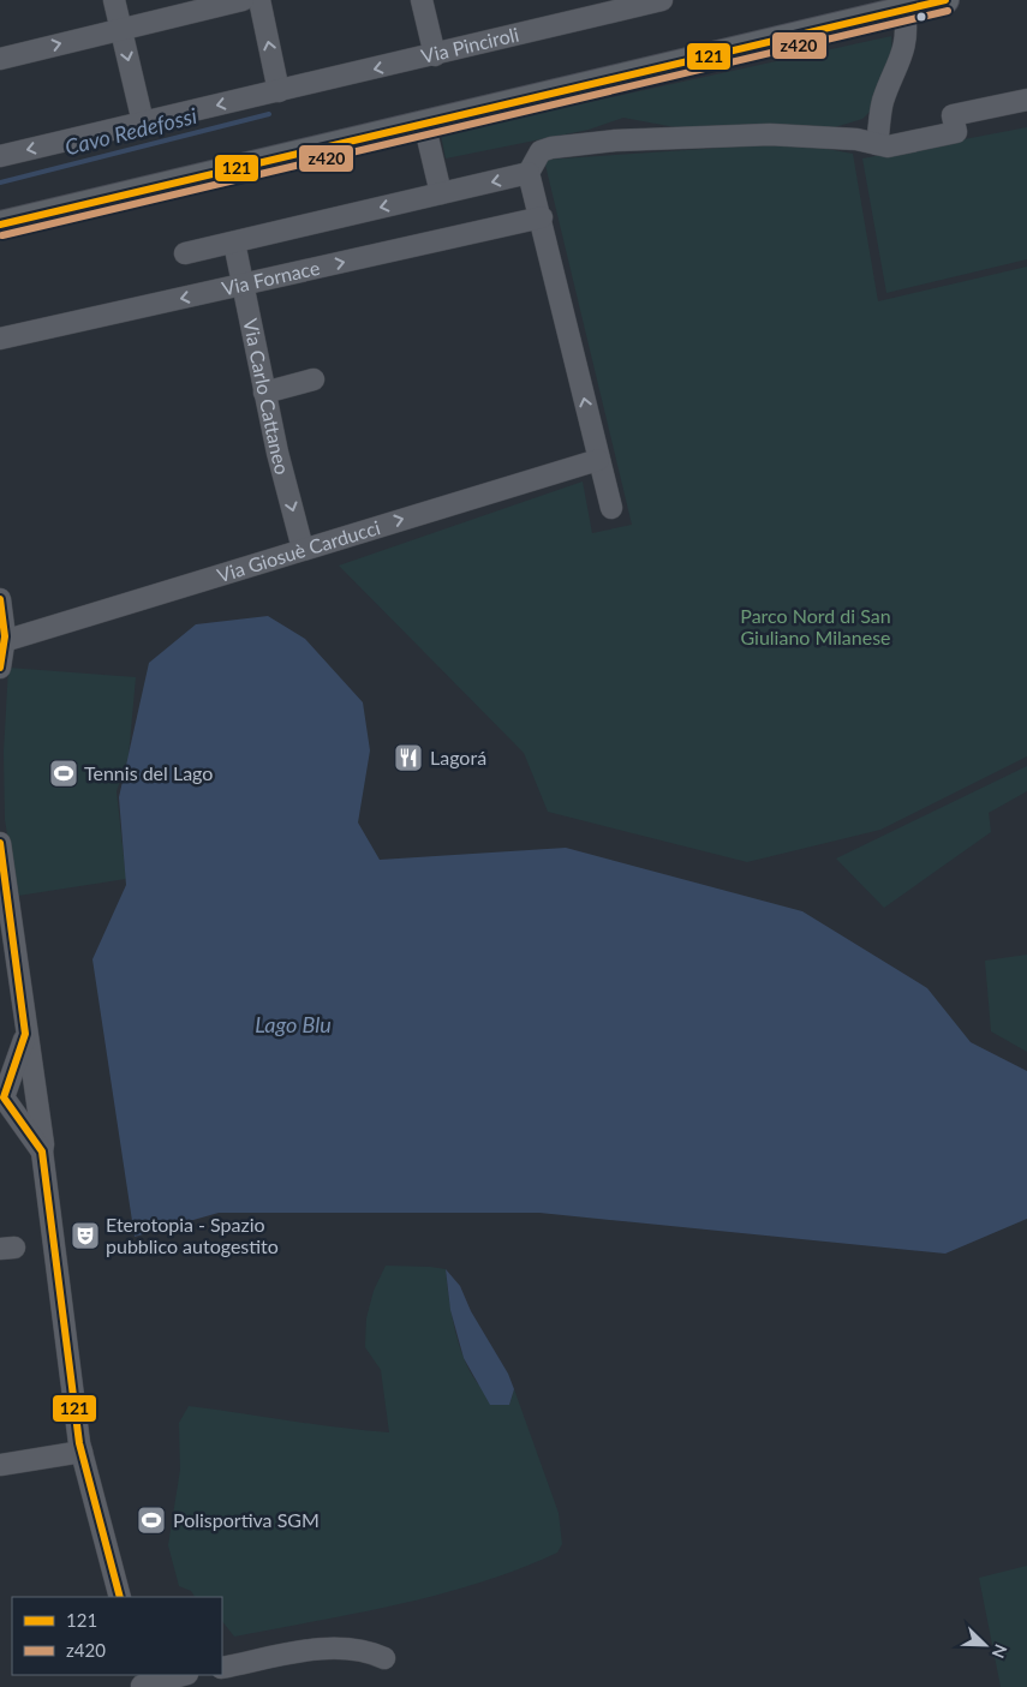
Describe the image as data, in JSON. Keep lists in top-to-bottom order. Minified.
{"streets":{"street":["Via Pinciroli","Via Fornace","Via Carlo Cattaneo","Via Giosuè Carducci"]},"crossings":[["Via Fornace","Via Carlo Cattaneo"],["Via Carlo Cattaneo","Via Giosuè Carducci"]],"one_way":["Via Carlo Cattaneo","Via Giosuè Carducci"],"water":["Cavo Redefossi","Lago Blu"],"parks":["Parco Nord di San Giuliano Milanese"],"places":{"restaurant":["Lagorá"],"sports":["Tennis del Lago","Polisportiva SGM"],"theatre":["Eterotopia - Spazio pubblico autogestito"]},"lines":["transit line 121","transit line z420"],"legend":["121","z420"],"north":"bottom right"}
